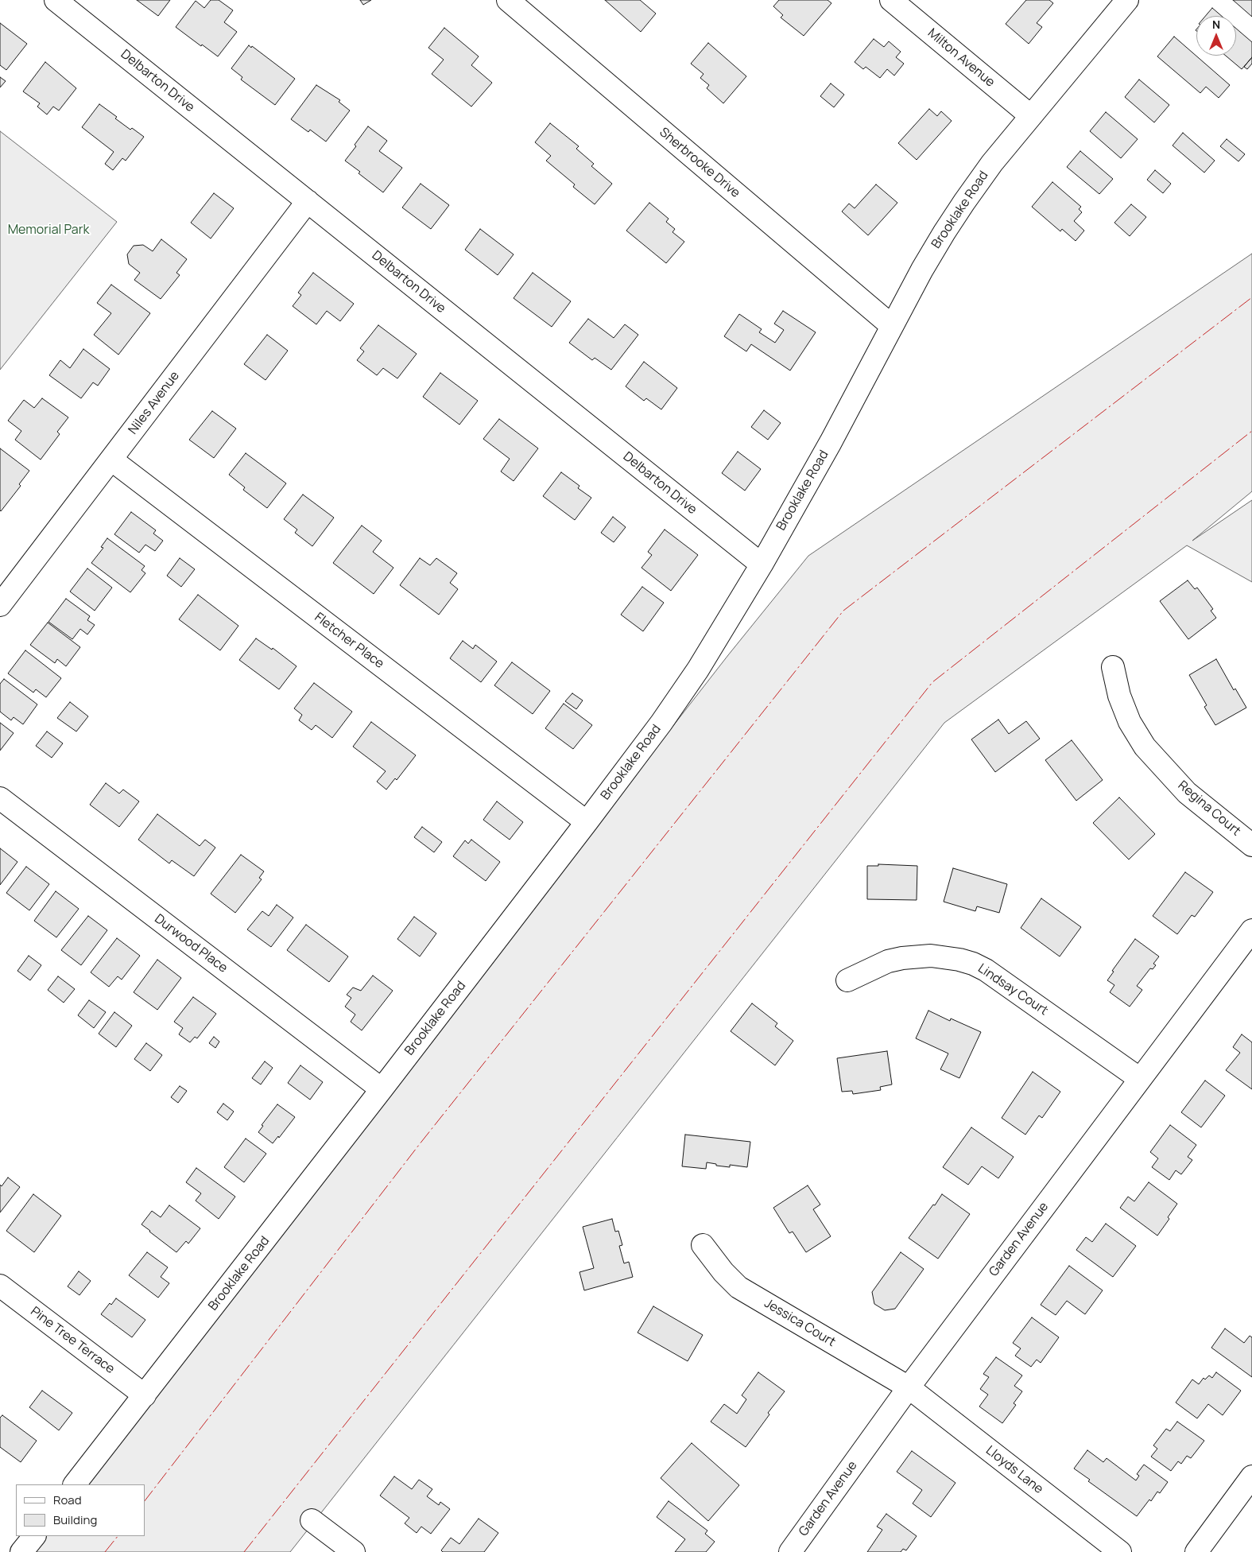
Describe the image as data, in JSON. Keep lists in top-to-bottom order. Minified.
{"streets":{"street":["Milton Avenue","Delbarton Drive","Sherbrooke Drive","Brooklake Road","Niles Avenue","Fletcher Place","Regina Court","Durwood Place","Lindsay Court","Garden Avenue","Jessica Court","Pine Tree Terrace","Lloyds Lane"]},"crossings":[["Milton Avenue","Brooklake Road"],["Delbarton Drive","Brooklake Road"],["Delbarton Drive","Niles Avenue"],["Sherbrooke Drive","Brooklake Road"],["Brooklake Road","Fletcher Place"],["Brooklake Road","Durwood Place"],["Brooklake Road","Pine Tree Terrace"],["Niles Avenue","Fletcher Place"],["Lindsay Court","Garden Avenue"],["Garden Avenue","Jessica Court"],["Garden Avenue","Lloyds Lane"],["Jessica Court","Lloyds Lane"]],"parks":["Memorial Park"],"legend":["Road","Building"],"north":"top"}
